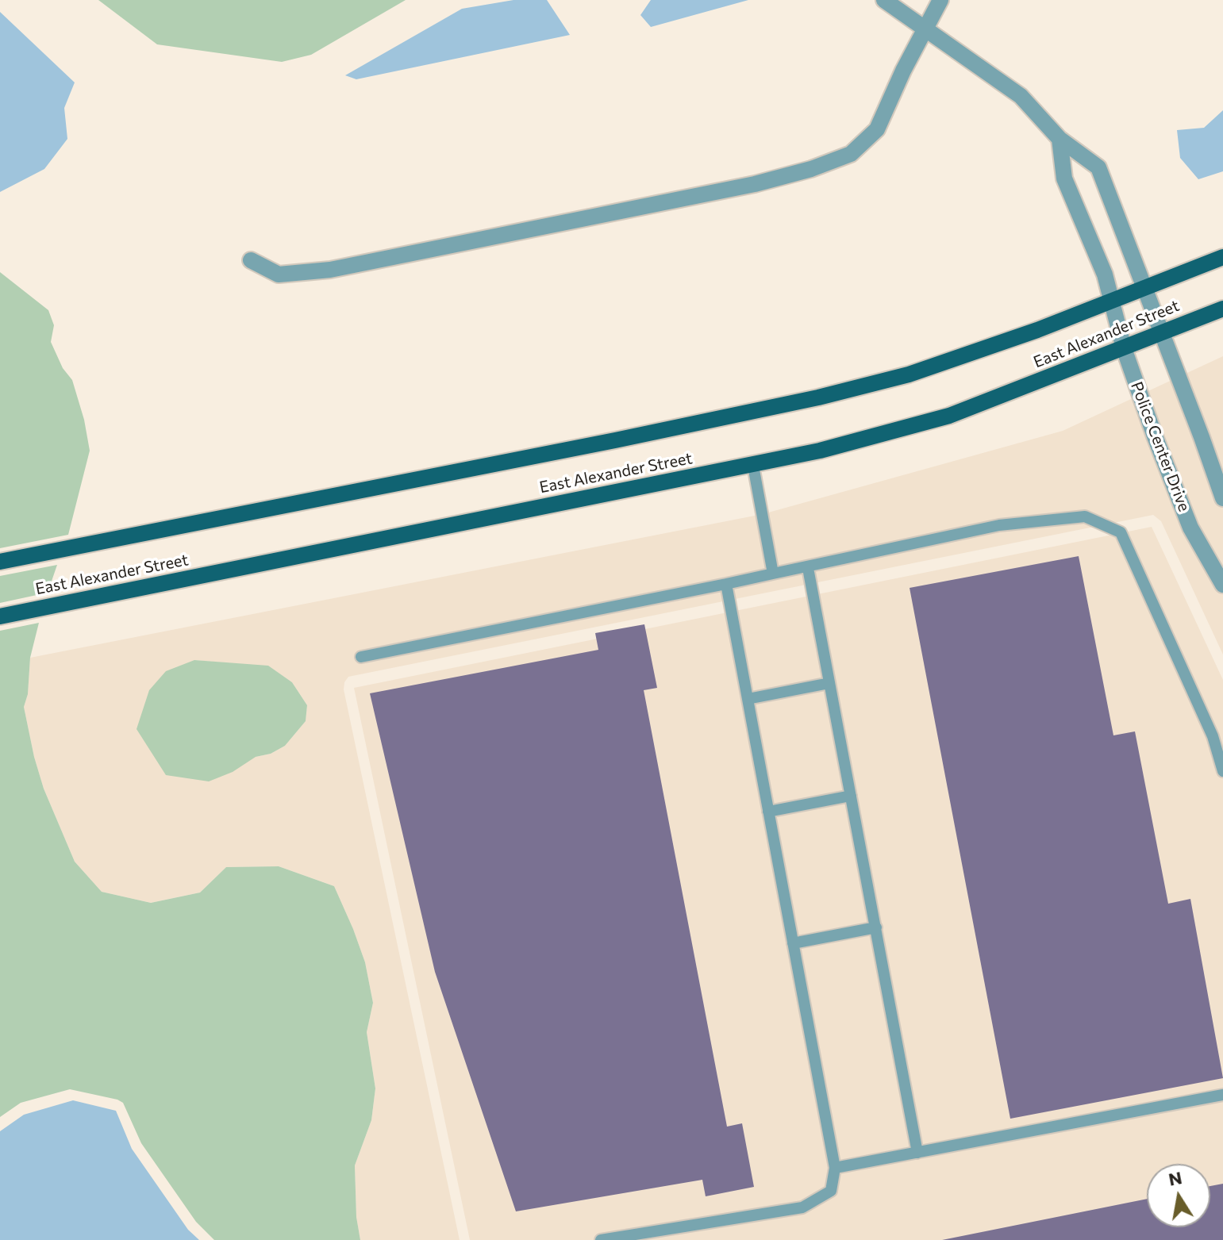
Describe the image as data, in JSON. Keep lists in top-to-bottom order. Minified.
{"streets":{"main road":["East Alexander Street"],"street":["Police Center Drive"]},"crossings":[["East Alexander Street","Police Center Drive"]],"north":"top"}
